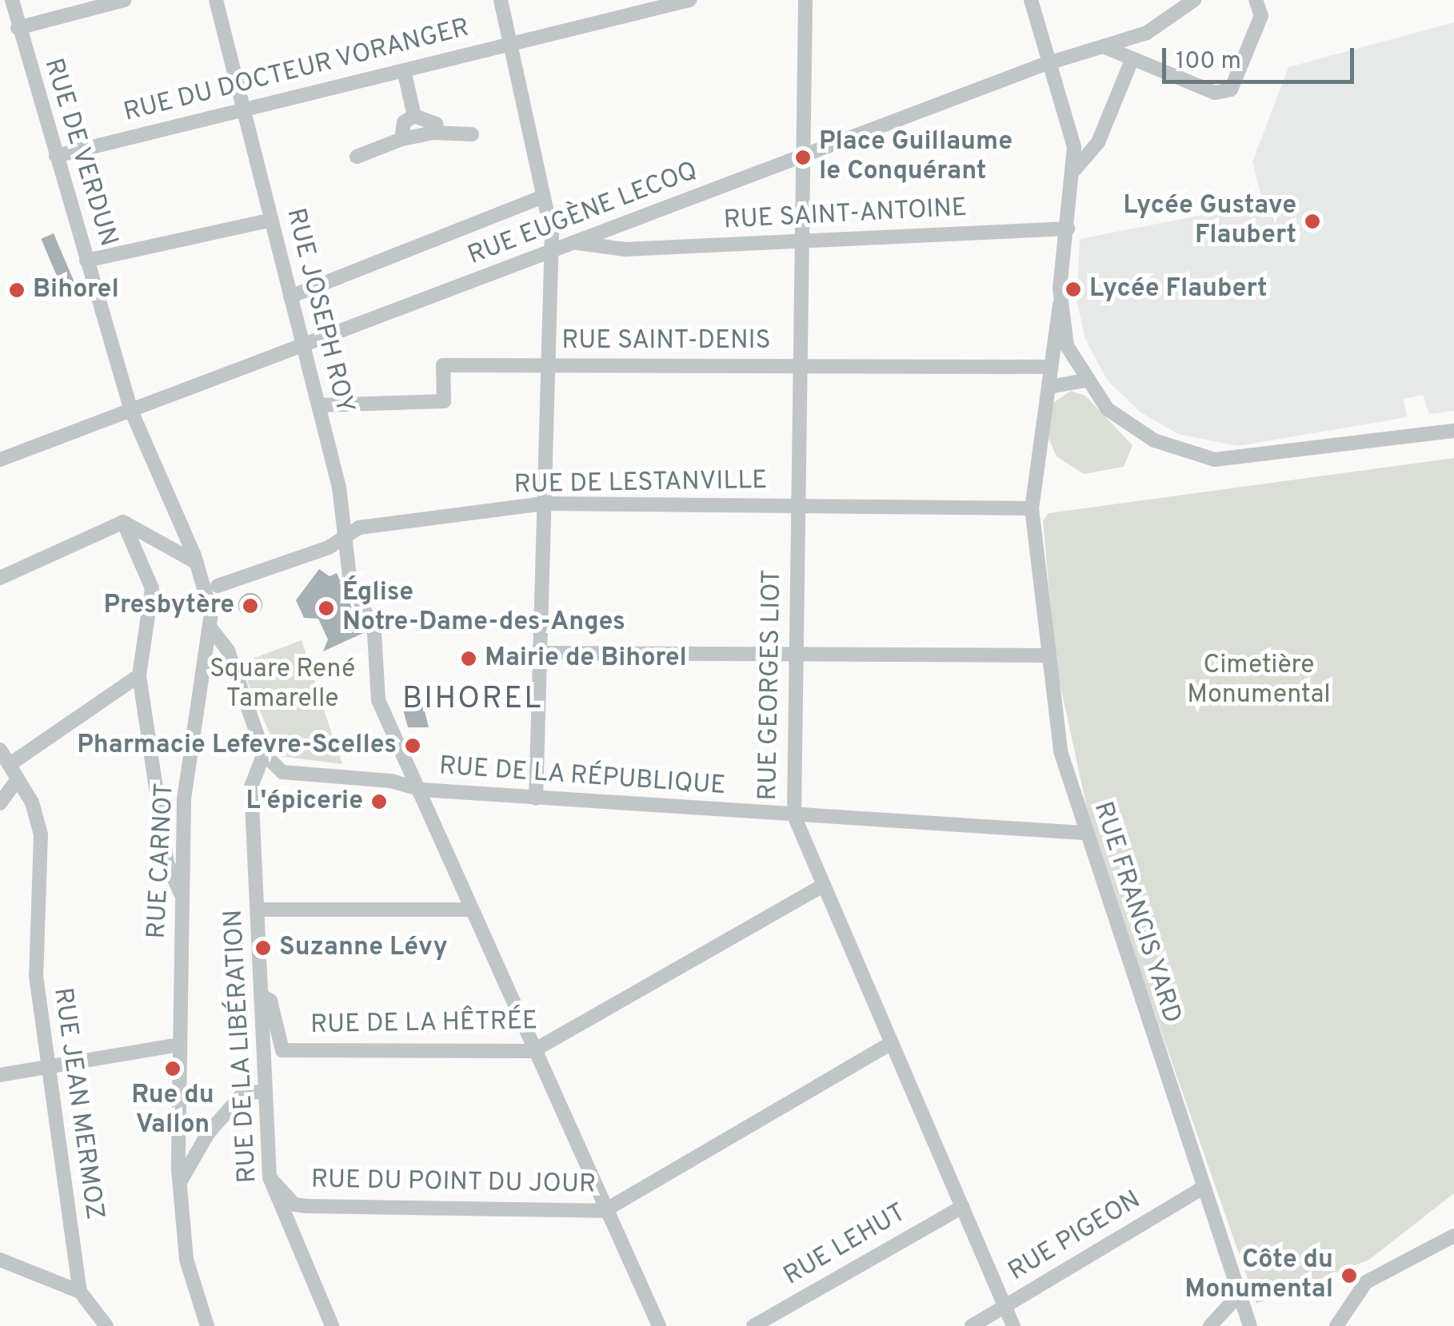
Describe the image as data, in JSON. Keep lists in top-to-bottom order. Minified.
{"streets":{"street":["RUE DU DOCTEUR VORANGER","RUE DE VERDUN","RUE EUGÈNE LECOQ","RUE SAINT-ANTOINE","RUE JOSEPH ROY","RUE SAINT-DENIS","RUE DE LESTANVILLE","RUE GEORGES LIOT","RUE DE LA RÉPUBLIQUE","RUE CARNOT","RUE FRANCIS YARD","RUE DE LA HÊTRÉE","RUE DE LA LIBÉRATION","RUE JEAN MERMOZ","RUE DU POINT DU JOUR","RUE PIGEON","RUE LEHUT"]},"crossings":[["RUE DU DOCTEUR VORANGER","RUE DE VERDUN"],["RUE DU DOCTEUR VORANGER","RUE JOSEPH ROY"],["RUE DE VERDUN","RUE EUGÈNE LECOQ"],["RUE DE VERDUN","RUE CARNOT"],["RUE EUGÈNE LECOQ","RUE SAINT-ANTOINE"],["RUE EUGÈNE LECOQ","RUE JOSEPH ROY"],["RUE EUGÈNE LECOQ","RUE GEORGES LIOT"],["RUE EUGÈNE LECOQ","RUE CARNOT"],["RUE SAINT-ANTOINE","RUE GEORGES LIOT"],["RUE JOSEPH ROY","RUE SAINT-DENIS"],["RUE JOSEPH ROY","RUE DE LESTANVILLE"],["RUE JOSEPH ROY","RUE DE LA RÉPUBLIQUE"],["RUE SAINT-DENIS","RUE GEORGES LIOT"],["RUE SAINT-DENIS","RUE FRANCIS YARD"],["RUE DE LESTANVILLE","RUE GEORGES LIOT"],["RUE DE LESTANVILLE","RUE FRANCIS YARD"],["RUE GEORGES LIOT","RUE DE LA RÉPUBLIQUE"],["RUE GEORGES LIOT","RUE DE LA HÊTRÉE"],["RUE GEORGES LIOT","RUE DU POINT DU JOUR"],["RUE GEORGES LIOT","RUE PIGEON"],["RUE GEORGES LIOT","RUE LEHUT"],["RUE DE LA RÉPUBLIQUE","RUE FRANCIS YARD"],["RUE DE LA RÉPUBLIQUE","RUE DE LA LIBÉRATION"],["RUE FRANCIS YARD","RUE PIGEON"],["RUE DE LA HÊTRÉE","RUE DE LA LIBÉRATION"],["RUE DE LA LIBÉRATION","RUE DU POINT DU JOUR"]],"districts":["BIHOREL"],"parks":["Cimetière Monumental","Square René Tamarelle"],"places":["Place Guillaume le Conquérant","Lycée Gustave Flaubert","Lycée Flaubert","Bihorel","Presbytère","Église Notre-Dame-des-Anges","Mairie de Bihorel","Pharmacie Lefevre-Scelles","L'épicerie","Suzanne Lévy","Rue du Vallon","Côte du Monumental"],"scale_bar":"100 m"}
